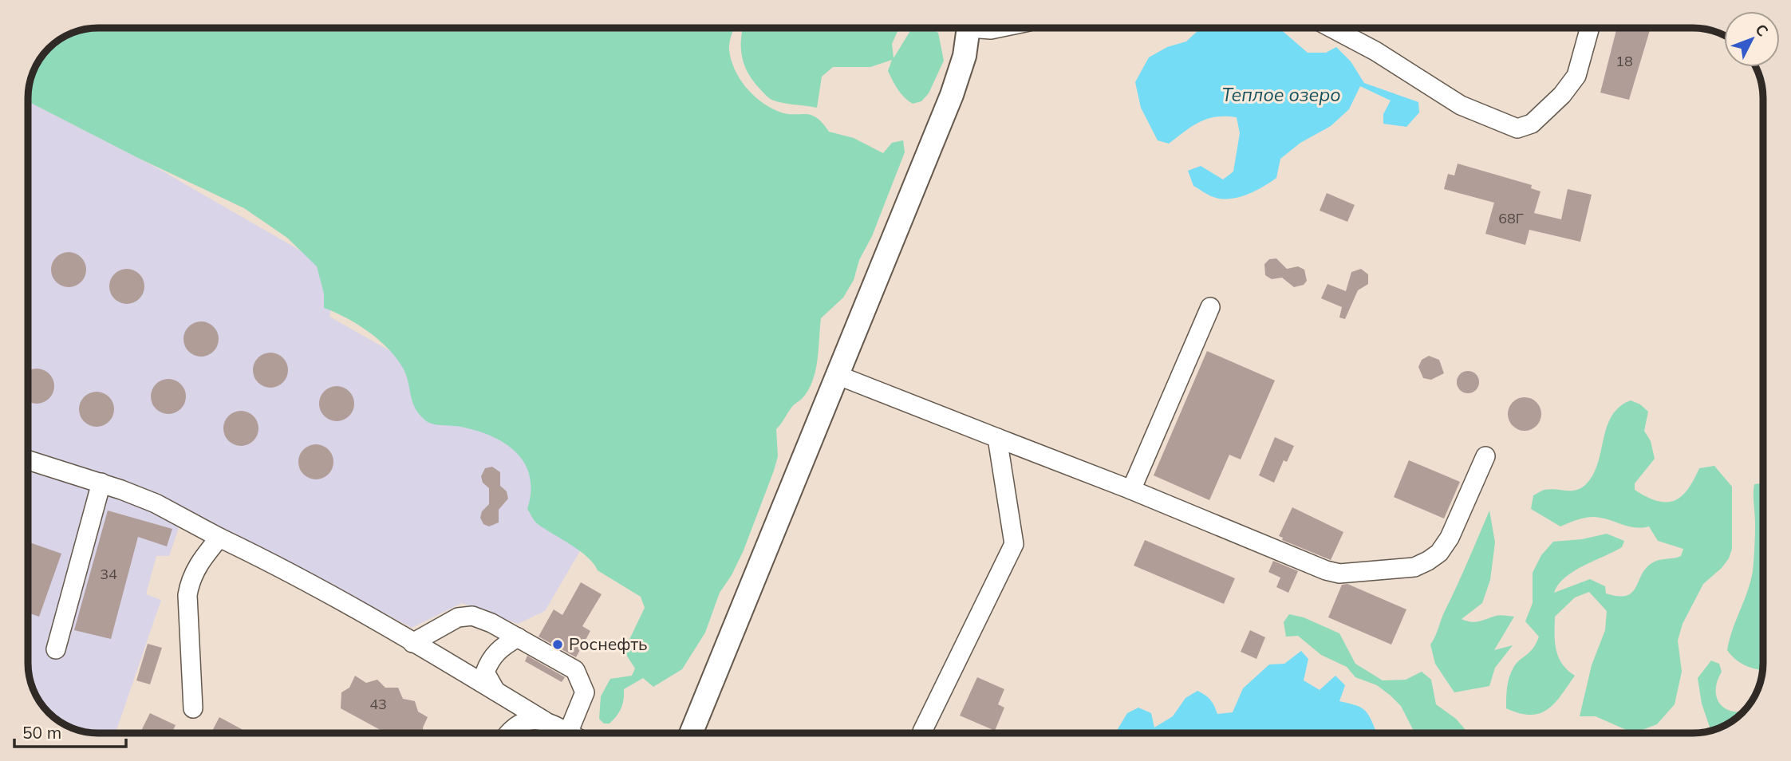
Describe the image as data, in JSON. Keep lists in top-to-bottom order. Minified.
{"water":["Теплое озеро"],"places":["Роснефть"],"house_numbers":["18","68Г","34","43"],"scale_bar":"50 m","north":"top right"}
